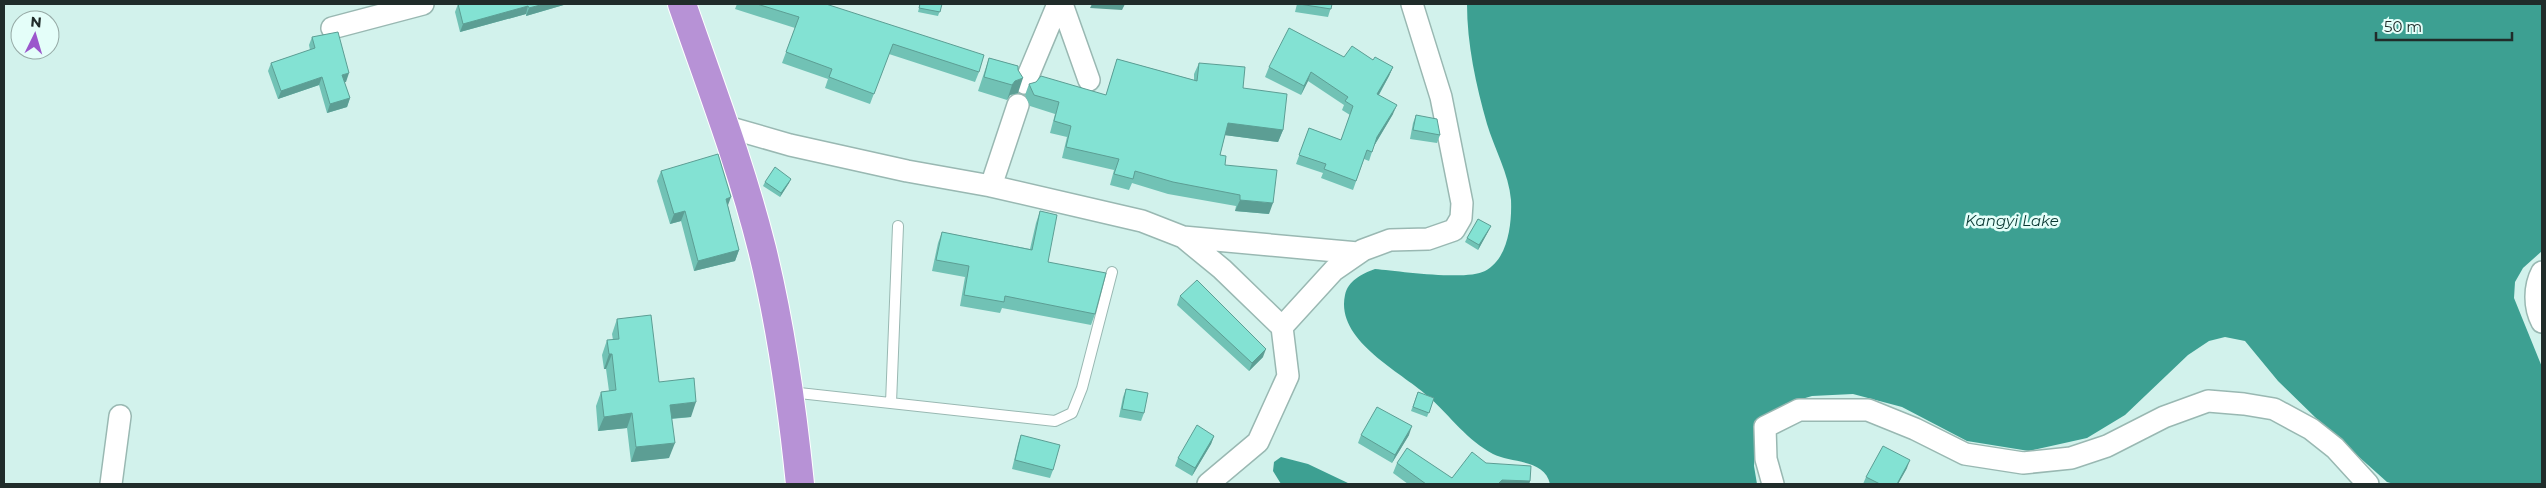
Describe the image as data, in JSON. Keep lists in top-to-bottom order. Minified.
{"water":["Kangyi Lake"],"scale_bar":"50 m","north":"top"}
